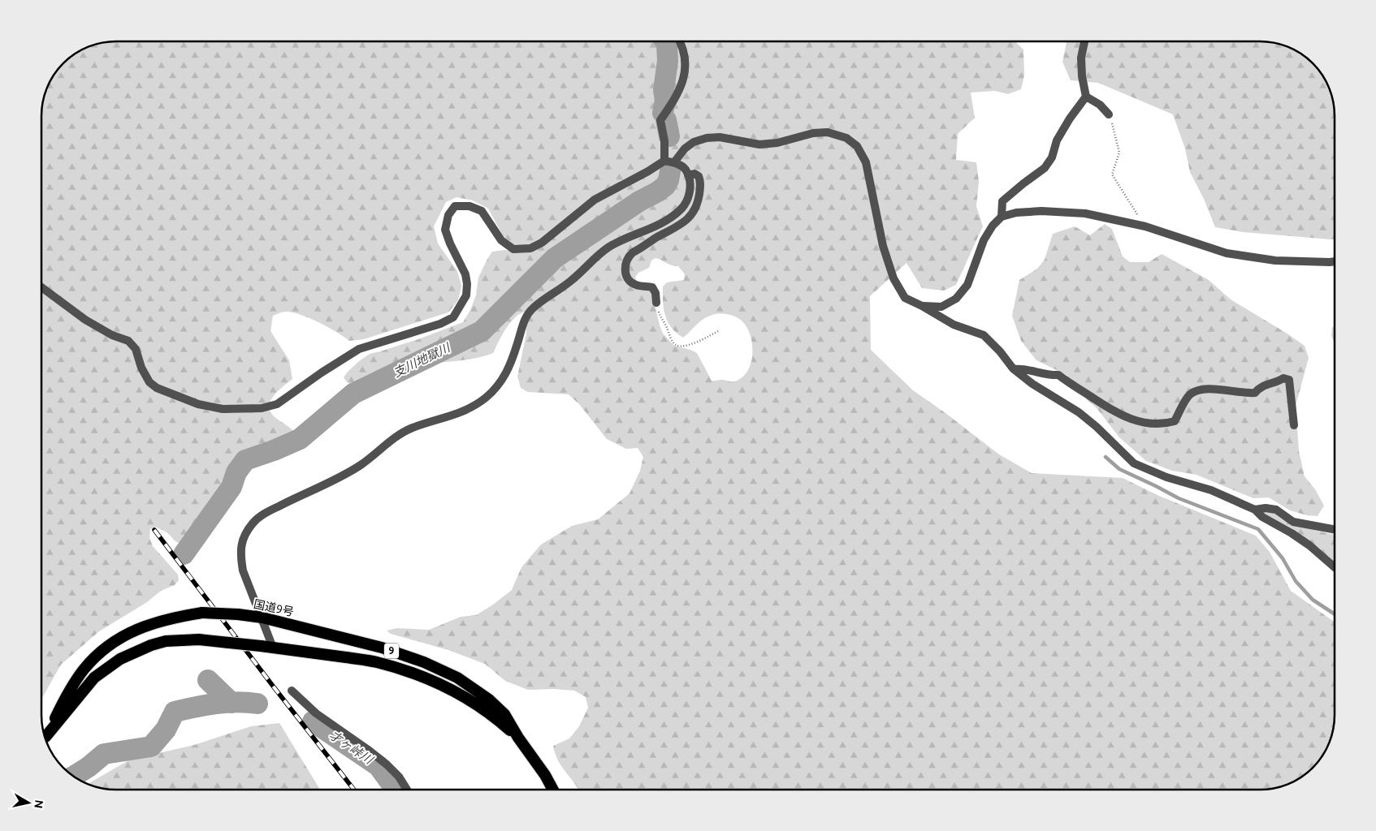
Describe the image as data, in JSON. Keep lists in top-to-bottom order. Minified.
{"streets":{"highway":["国道9号","9"]},"water":["支川地獄川","才ヶ峠川"],"north":"right"}
